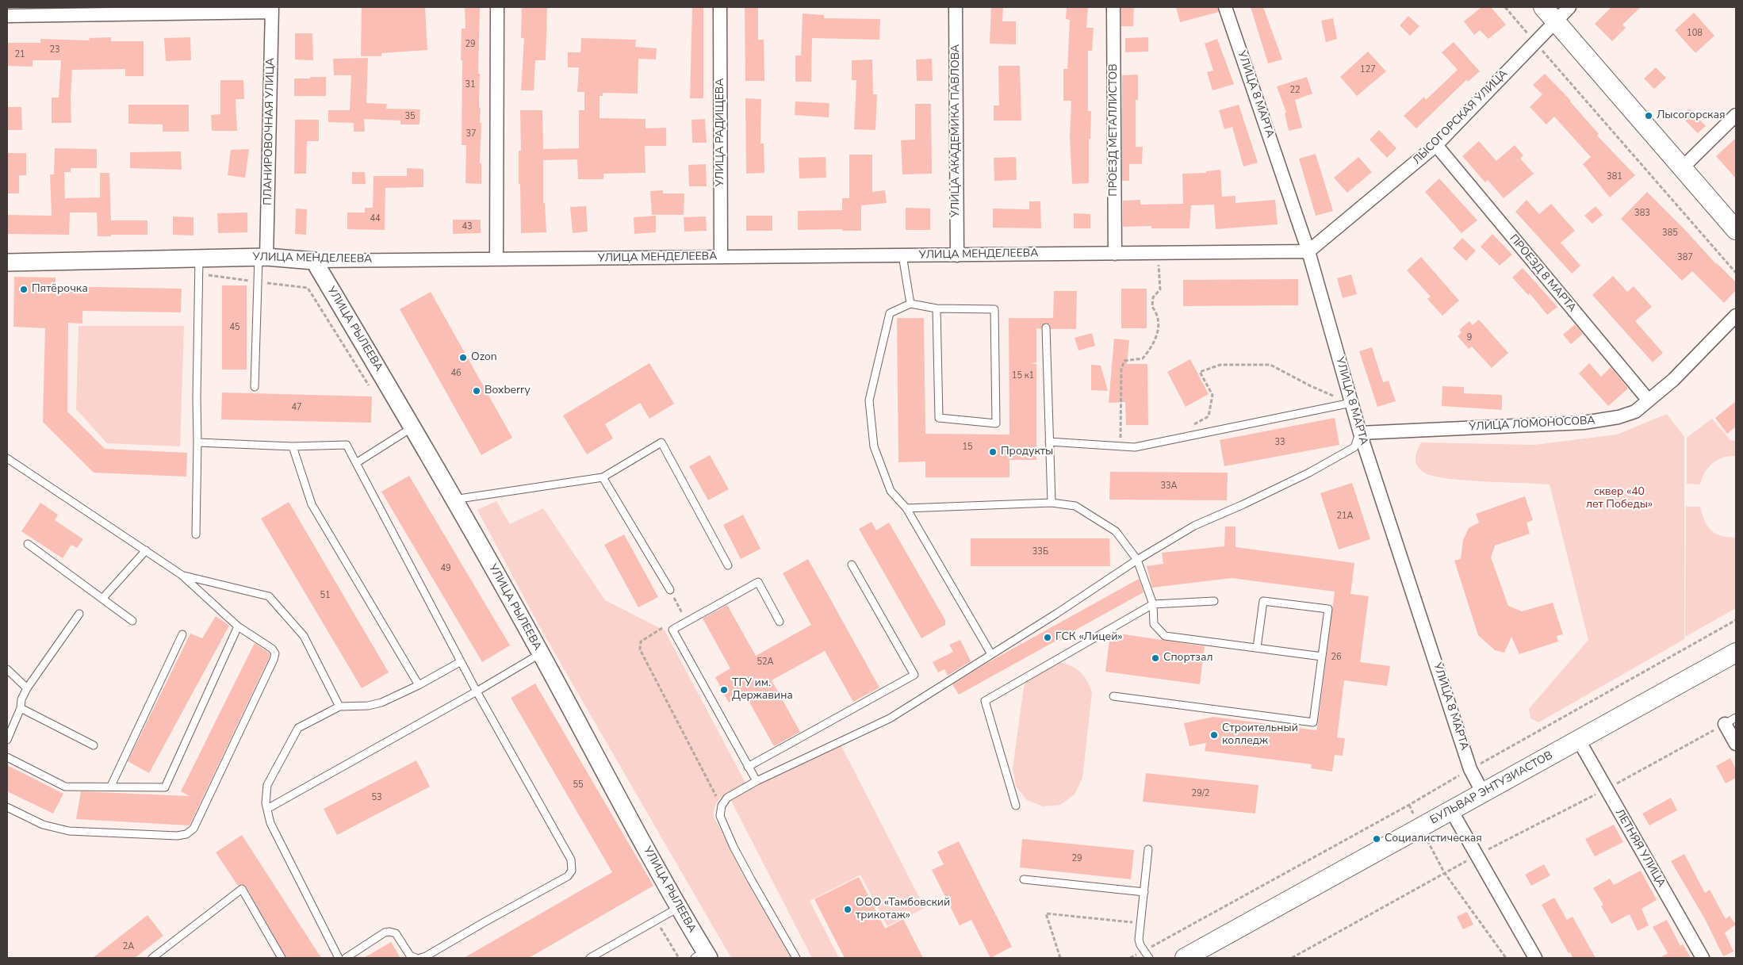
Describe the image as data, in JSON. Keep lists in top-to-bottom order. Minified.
{"streets":{"main road":["БУЛЬВАР ЭНТУЗИАСТОВ"],"street":["УЛИЦА 8 МАРТА","ЛЫСОГОРСКАЯ УЛИЦА","ПРОЕЗД МЕТАЛЛИСТОВ","УЛИЦА АКАДЕМИКА ПАВЛОВА","ПЛАНИРОВОЧНАЯ УЛИЦА","УЛИЦА РАДИЩЕВА","УЛИЦА МЕНДЕЛЕЕВА","ПРОЕЗД 8 МАРТА","УЛИЦА РЫЛЕЕВА","УЛИЦА ЛОМОНОСОВА","ЛЕТНЯЯ УЛИЦА"]},"crossings":[["УЛИЦА 8 МАРТА","ЛЫСОГОРСКАЯ УЛИЦА"],["УЛИЦА 8 МАРТА","УЛИЦА МЕНДЕЛЕЕВА"],["УЛИЦА 8 МАРТА","УЛИЦА ЛОМОНОСОВА"],["УЛИЦА 8 МАРТА","БУЛЬВАР ЭНТУЗИАСТОВ"],["ЛЫСОГОРСКАЯ УЛИЦА","УЛИЦА МЕНДЕЛЕЕВА"],["ЛЫСОГОРСКАЯ УЛИЦА","ПРОЕЗД 8 МАРТА"],["ПРОЕЗД МЕТАЛЛИСТОВ","УЛИЦА МЕНДЕЛЕЕВА"],["УЛИЦА АКАДЕМИКА ПАВЛОВА","УЛИЦА МЕНДЕЛЕЕВА"],["ПЛАНИРОВОЧНАЯ УЛИЦА","УЛИЦА МЕНДЕЛЕЕВА"],["УЛИЦА РАДИЩЕВА","УЛИЦА МЕНДЕЛЕЕВА"],["УЛИЦА МЕНДЕЛЕЕВА","УЛИЦА РЫЛЕЕВА"],["ПРОЕЗД 8 МАРТА","УЛИЦА ЛОМОНОСОВА"],["БУЛЬВАР ЭНТУЗИАСТОВ","ЛЕТНЯЯ УЛИЦА"]],"parks":["cквер «40 лет Победы»"],"places":["Лысогорская","Пятёрочка","Ozon","Boxberry","Продукты","ГСК «Лицей»","Спортзал","ТГУ им. Державина","Строительный колледж","Социалистическая","ООО «Тамбовский трикотаж»"],"house_numbers":["108","29","23","21","127","31","22","35","37","381","383","44","43","385","387","45","9","46","15 к1","47","33","15","33А","21А","33Б","49","51","26","52А","55","29/2","53","29","2А"]}
